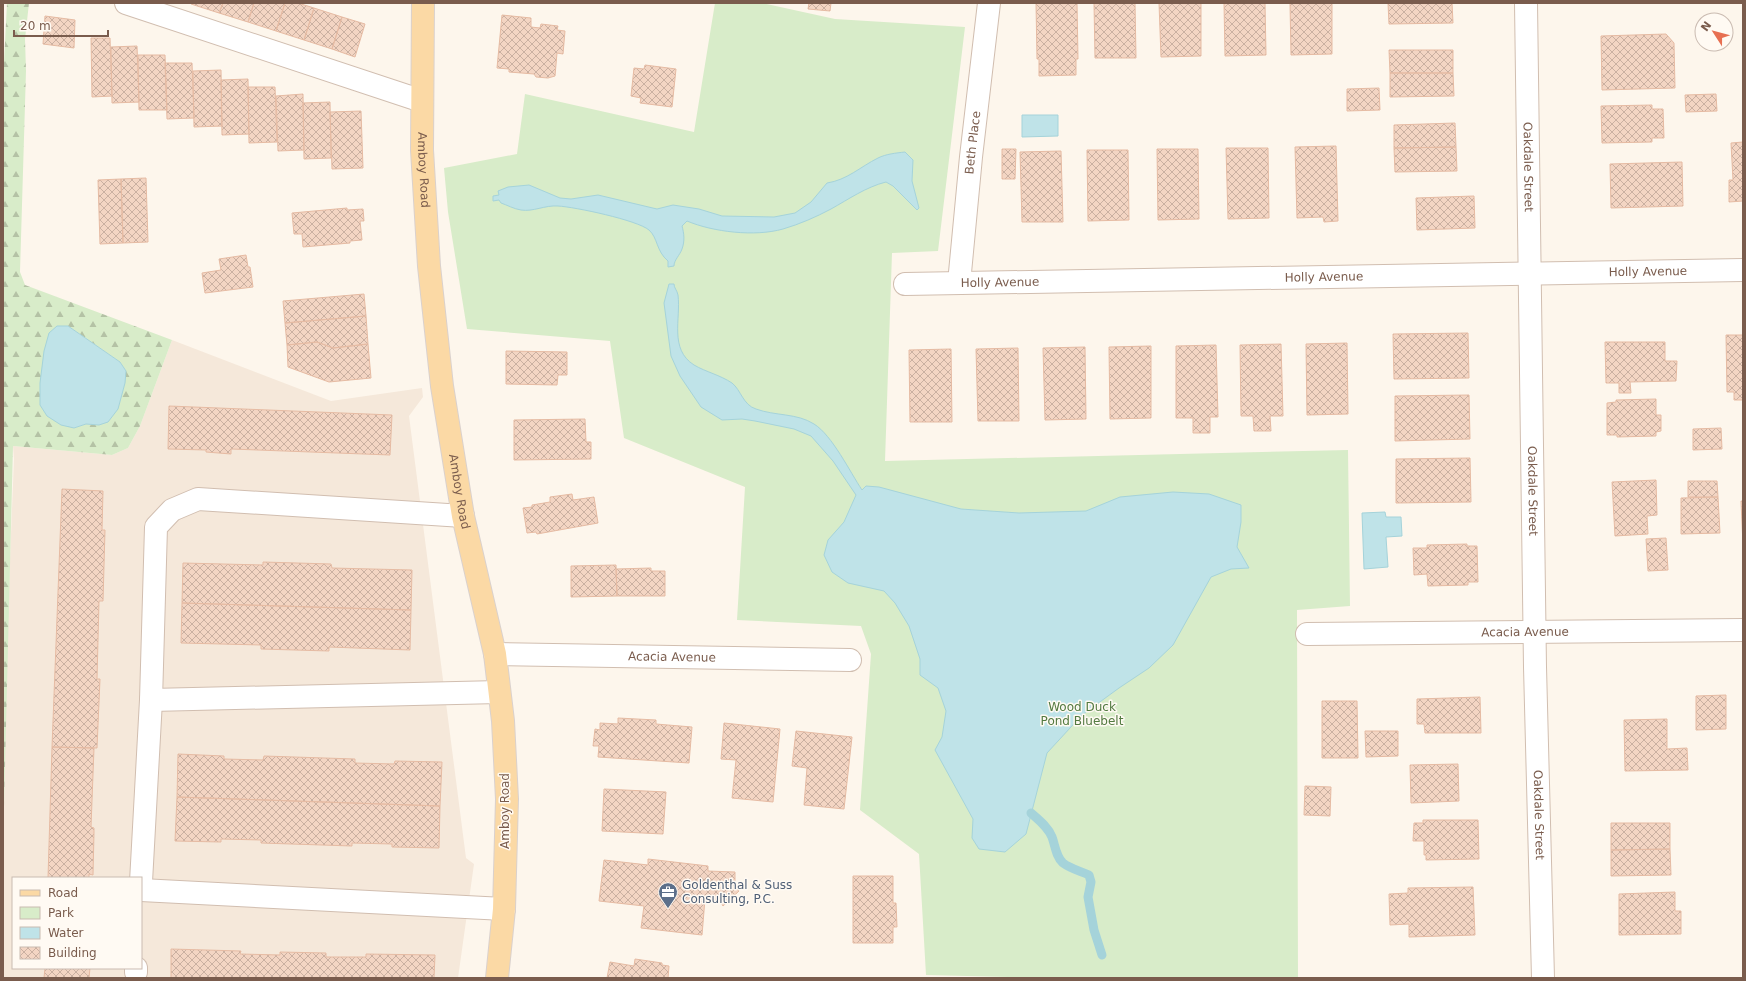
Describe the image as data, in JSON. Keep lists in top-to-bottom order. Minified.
{"streets":{"main road":["Amboy Road"],"street":["Beth Place","Oakdale Street","Holly Avenue","Acacia Avenue"]},"crossings":[["Beth Place","Holly Avenue"],["Oakdale Street","Holly Avenue"],["Oakdale Street","Acacia Avenue"],["Amboy Road","Acacia Avenue"]],"parks":["Wood Duck Pond Bluebelt"],"places":{"office":["Goldenthal & Suss Consulting, P.C."]},"legend":["Road","Park","Water","Building"],"scale_bar":"20 m","north":"top left"}
